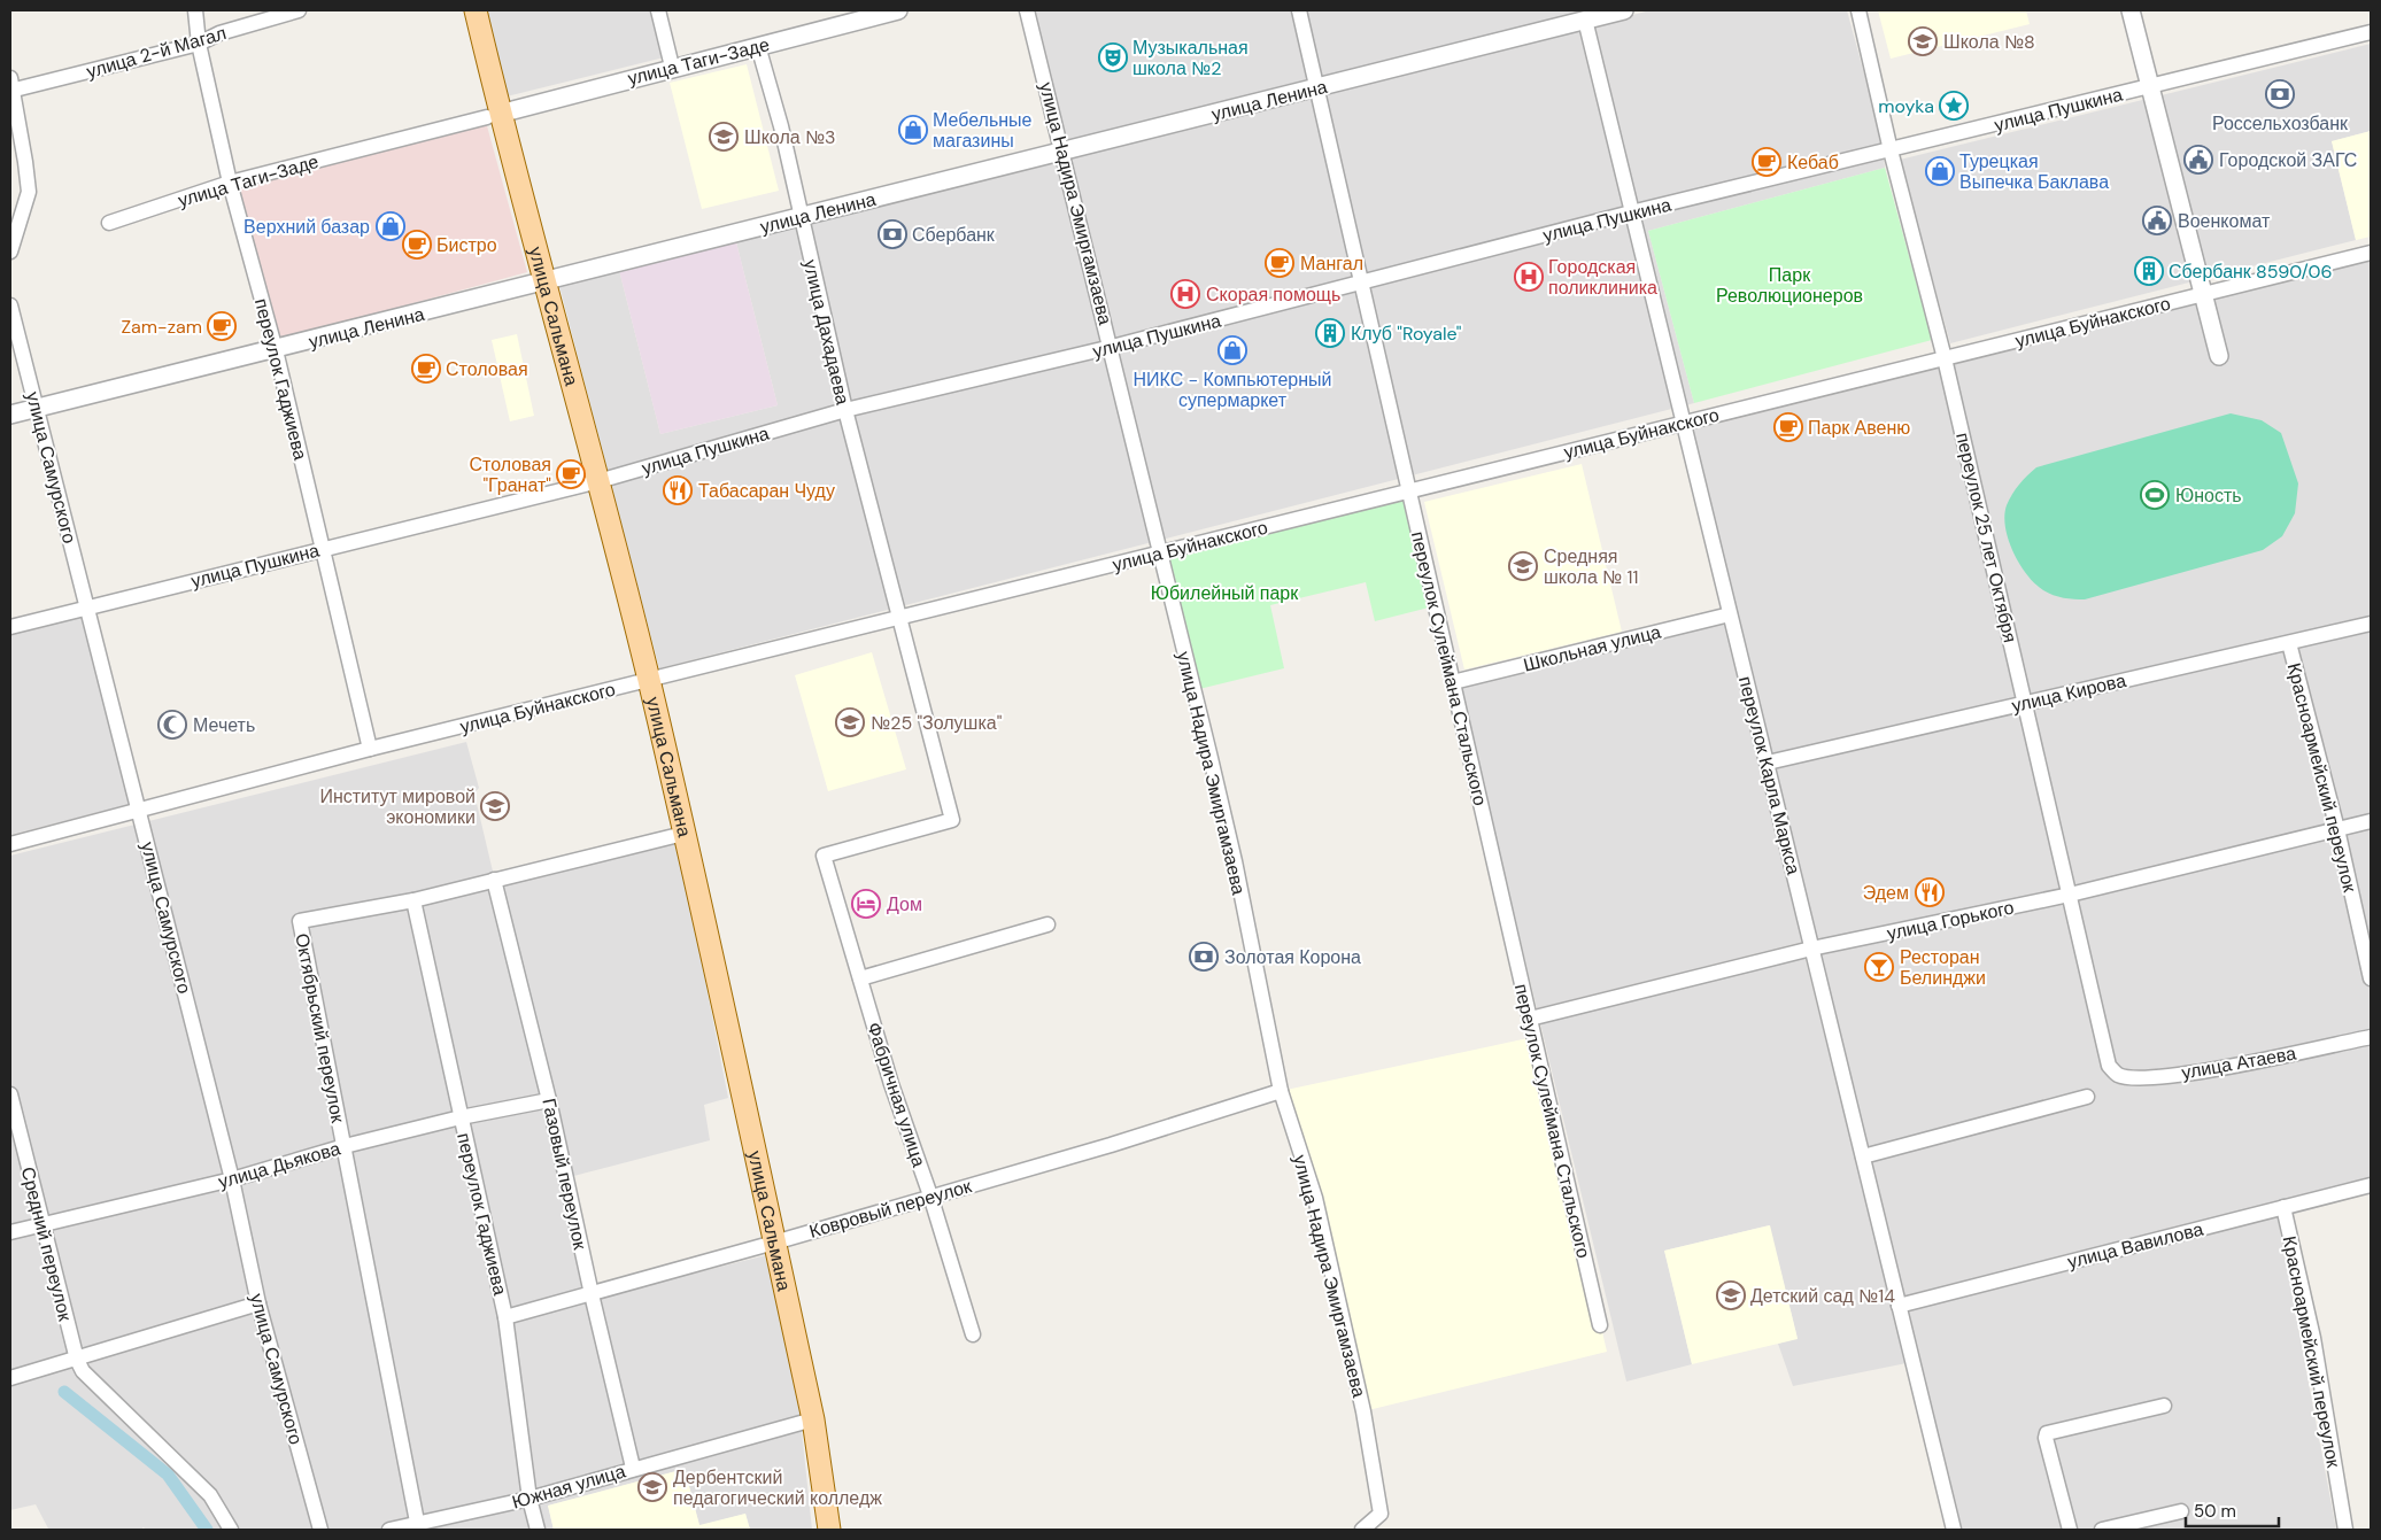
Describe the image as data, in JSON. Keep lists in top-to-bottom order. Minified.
{"streets":{"main road":["улица Сальмана"],"street":["улица 2-й Магал","улица Таги-Заде","улица Ленина","улица Пушкина","улица Надира Эмиргамзаева","улица Буйнакского","улица Дахадаева","переулок Гаджиева","улица Самурского","переулок 25 лет Октября","Школьная улица","переулок Сулеймана Стальского","улица Кирова","переулок Карла Маркса","Красноармейский переулок","улица Горького","Октябрьский переулок","улица Атаева","Фабричная улица","улица Дьякова","Газовый переулок","Ковровый переулок","Средний переулок","улица Вавилова","Южная улица"]},"crossings":[["улица 2-й Магал","переулок Гаджиева"],["улица Таги-Заде","улица Сальмана"],["улица Таги-Заде","улица Дахадаева"],["улица Таги-Заде","переулок Гаджиева"],["улица Ленина","улица Надира Эмиргамзаева"],["улица Ленина","улица Сальмана"],["улица Ленина","улица Дахадаева"],["улица Ленина","переулок Гаджиева"],["улица Ленина","улица Самурского"],["улица Ленина","переулок Сулеймана Стальского"],["улица Ленина","переулок Карла Маркса"],["улица Пушкина","улица Надира Эмиргамзаева"],["улица Пушкина","улица Сальмана"],["улица Пушкина","улица Дахадаева"],["улица Пушкина","переулок Гаджиева"],["улица Пушкина","улица Самурского"],["улица Пушкина","переулок 25 лет Октября"],["улица Пушкина","переулок Сулеймана Стальского"],["улица Пушкина","переулок Карла Маркса"],["улица Надира Эмиргамзаева","улица Буйнакского"],["улица Надира Эмиргамзаева","Ковровый переулок"],["улица Сальмана","улица Буйнакского"],["улица Сальмана","Октябрьский переулок"],["улица Сальмана","Ковровый переулок"],["улица Сальмана","Южная улица"],["улица Буйнакского","улица Дахадаева"],["улица Буйнакского","переулок Гаджиева"],["улица Буйнакского","улица Самурского"],["улица Буйнакского","переулок 25 лет Октября"],["улица Буйнакского","переулок Сулеймана Стальского"],["улица Буйнакского","переулок Карла Маркса"],["улица Дахадаева","Фабричная улица"],["переулок Гаджиева","Октябрьский переулок"],["переулок Гаджиева","улица Дьякова"],["переулок Гаджиева","Ковровый переулок"],["переулок Гаджиева","Южная улица"],["улица Самурского","улица Дьякова"],["переулок 25 лет Октября","улица Кирова"],["переулок 25 лет Октября","улица Горького"],["переулок 25 лет Октября","улица Атаева"],["Школьная улица","переулок Сулеймана Стальского"],["Школьная улица","переулок Карла Маркса"],["переулок Сулеймана Стальского","улица Горького"],["улица Кирова","переулок Карла Маркса"],["улица Кирова","Красноармейский переулок"],["переулок Карла Маркса","улица Горького"],["переулок Карла Маркса","улица Вавилова"],["Красноармейский переулок","улица Горького"],["Красноармейский переулок","улица Вавилова"],["Октябрьский переулок","улица Дьякова"],["Октябрьский переулок","Газовый переулок"],["Октябрьский переулок","Южная улица"],["Фабричная улица","Ковровый переулок"],["улица Дьякова","Газовый переулок"],["улица Дьякова","Средний переулок"],["Газовый переулок","Ковровый переулок"],["Газовый переулок","Южная улица"]],"parks":["Парк Революционеров","Юбилейный парк"],"places":{"school or university":["Школа №8","Школа №3","Средняя школа № 11","№25 \"Золушка\"","Институт мировой экономики","Детский сад №14","Дербентский педагогический колледж"],"theatre":["Музыкальная школа №2"],"bank":["Россельхозбанк","Сбербанк","Золотая Корона"],"place":["moyka"],"shop":["Мебельные магазины","Турецкая Выпечка Баклава","Верхний базар","НИКС - Компьютерный супермаркет"],"public building":["Городской ЗАГС","Военкомат"],"cafe":["Кебаб","Бистро","Мангал","Zam-zam","Столовая","Парк Авеню","Столовая \"Гранат\""],"building":["Сбербанк 8590/06","Клуб \"Royale\""],"hospital":["Городская поликлиника","Скорая помощь"],"restaurant":["Табасаран Чуду","Эдем"],"sports":["Юность"],"mosque":["Мечеть"],"hotel":["Дом"],"bar":["Ресторан Белинджи"]},"scale_bar":"50 m"}
